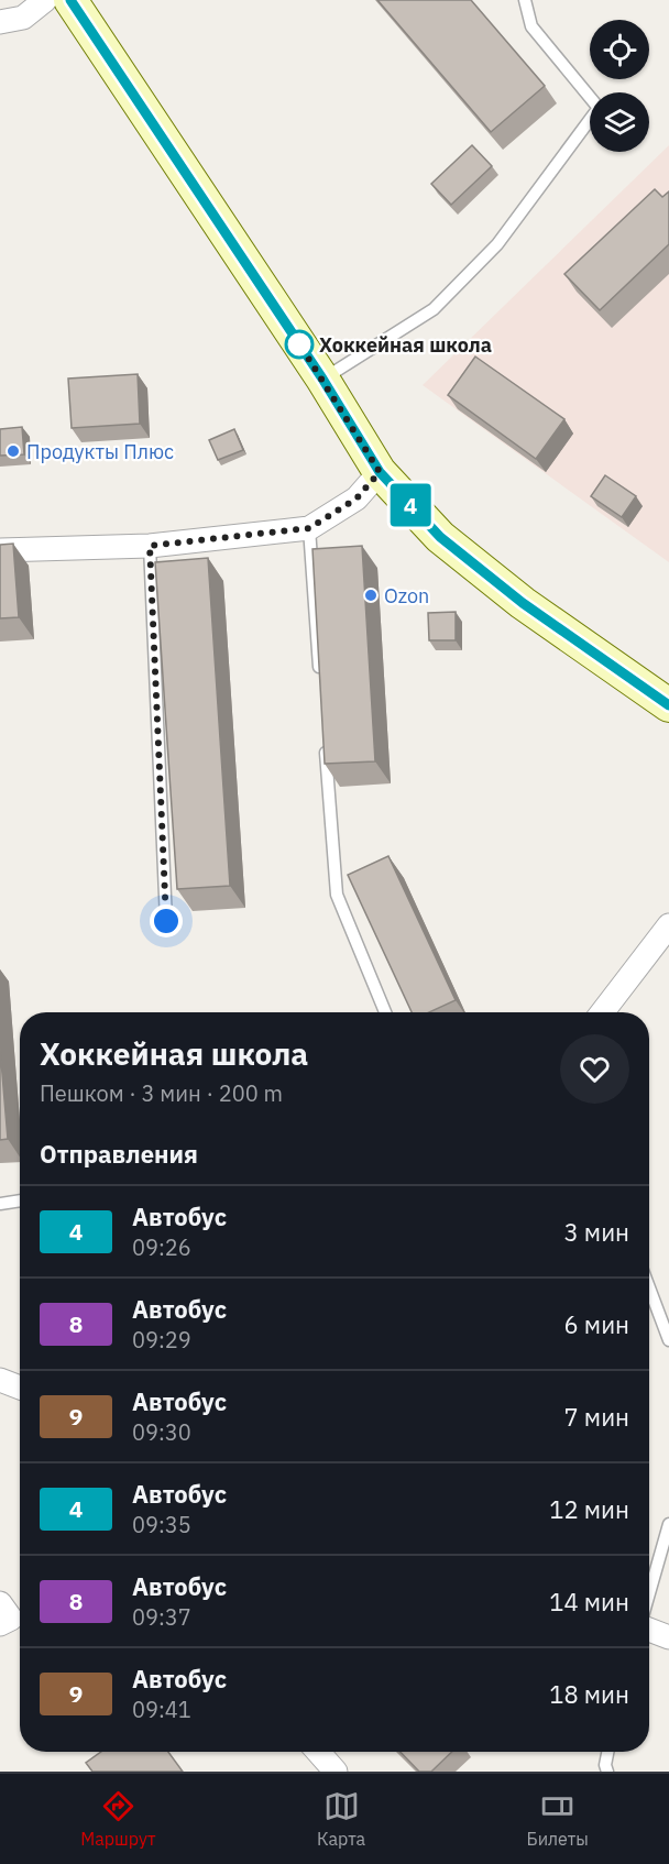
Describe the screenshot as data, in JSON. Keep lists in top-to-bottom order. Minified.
{"places":["Хоккейная школа","Продукты Плюс","Ozon"],"lines":["bus line 4"],"page":{"on_map":"4","heading":[["Хоккейная школа","Пешком · 3 мин · 200 m"],"Отправления"],"list":[{"mark":"4","name":"Автобус","note":"09:26","value":"3 мин"},{"mark":"8","name":"Автобус","note":"09:29","value":"6 мин"},{"mark":"9","name":"Автобус","note":"09:30","value":"7 мин"},{"mark":"4","name":"Автобус","note":"09:35","value":"12 мин"},{"mark":"8","name":"Автобус","note":"09:37","value":"14 мин"},{"mark":"9","name":"Автобус","note":"09:41","value":"18 мин"}],"tabs":["Маршрут","Карта","Билеты"]}}
